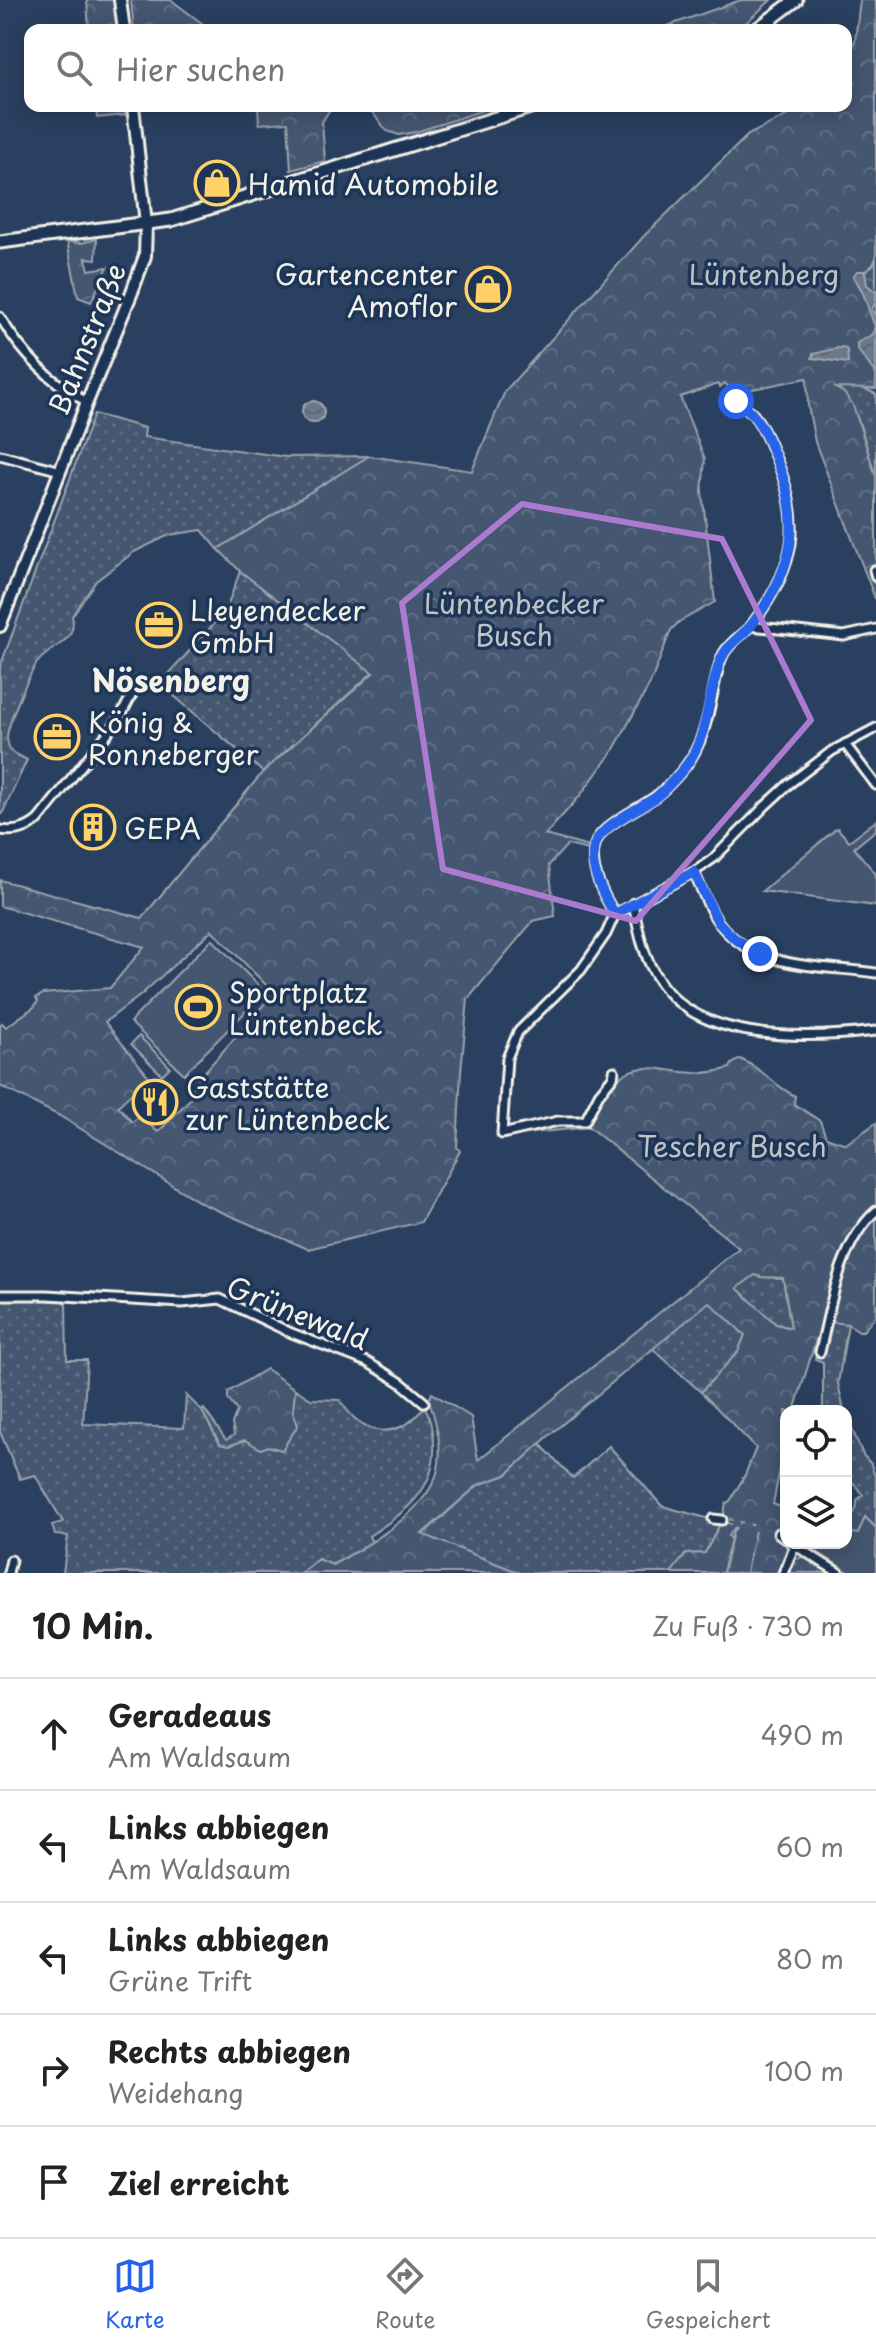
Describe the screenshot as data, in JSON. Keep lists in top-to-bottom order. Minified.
{"streets":{"main road":["Bahnstraße"],"street":["Grünewald"]},"districts":["Nösenberg"],"parks":["Lüntenberg","Lüntenbecker Busch","Tescher Busch"],"places":{"shop":["Hamid Automobile","Gartencenter Amoflor"],"office":["Lleyendecker GmbH","König & Ronneberger"],"building":["GEPA"],"sports":["Sportplatz Lüntenbeck"],"restaurant":["Gaststätte zur Lüntenbeck"]},"page":{"search":"Hier suchen","heading":["10 Min.","Zu Fuß · 730 m"],"list":[["Geradeaus","Am Waldsaum","490 m"],["Links abbiegen","Am Waldsaum","60 m"],["Links abbiegen","Grüne Trift","80 m"],["Rechts abbiegen","Weidehang","100 m"],"Ziel erreicht"],"nav":["Karte","Route","Gespeichert"]}}
